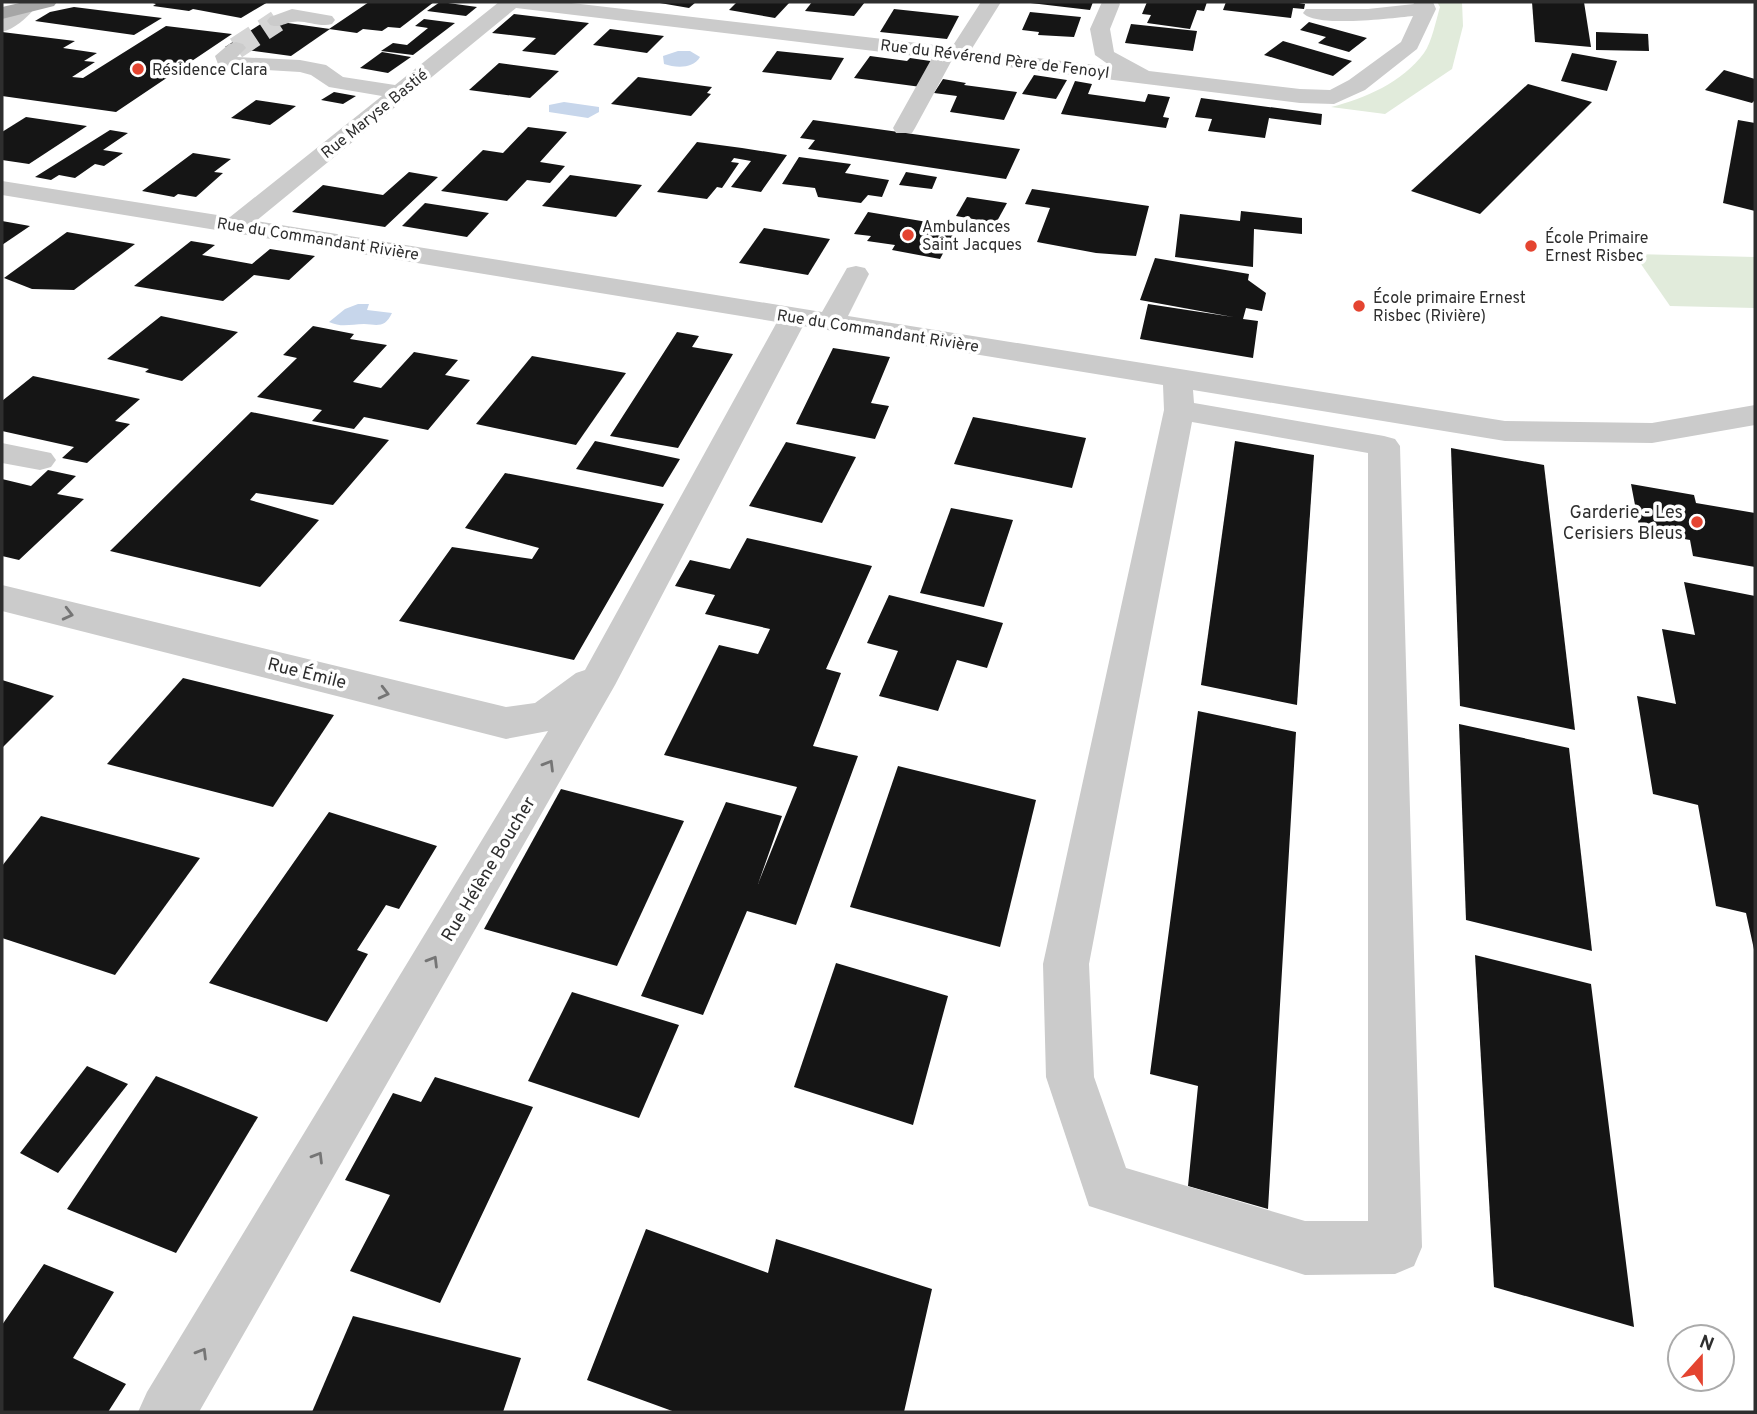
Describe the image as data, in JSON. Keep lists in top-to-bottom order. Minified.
{"streets":{"street":["Rue du Révérend Père de Fenoyl","Rue Maryse Bastié","Rue du Commandant Rivière","Rue Émile","Rue Hélène Boucher"]},"crossings":[["Rue Maryse Bastié","Rue du Commandant Rivière"],["Rue du Commandant Rivière","Rue Hélène Boucher"],["Rue Émile","Rue Hélène Boucher"]],"one_way":["Rue Émile","Rue Hélène Boucher"],"places":["Résidence Clara","Ambulances Saint Jacques","École Primaire Ernest Risbec","École primaire Ernest Risbec (Rivière)","Garderie - Les Cerisiers Bleus"],"north":"top"}
